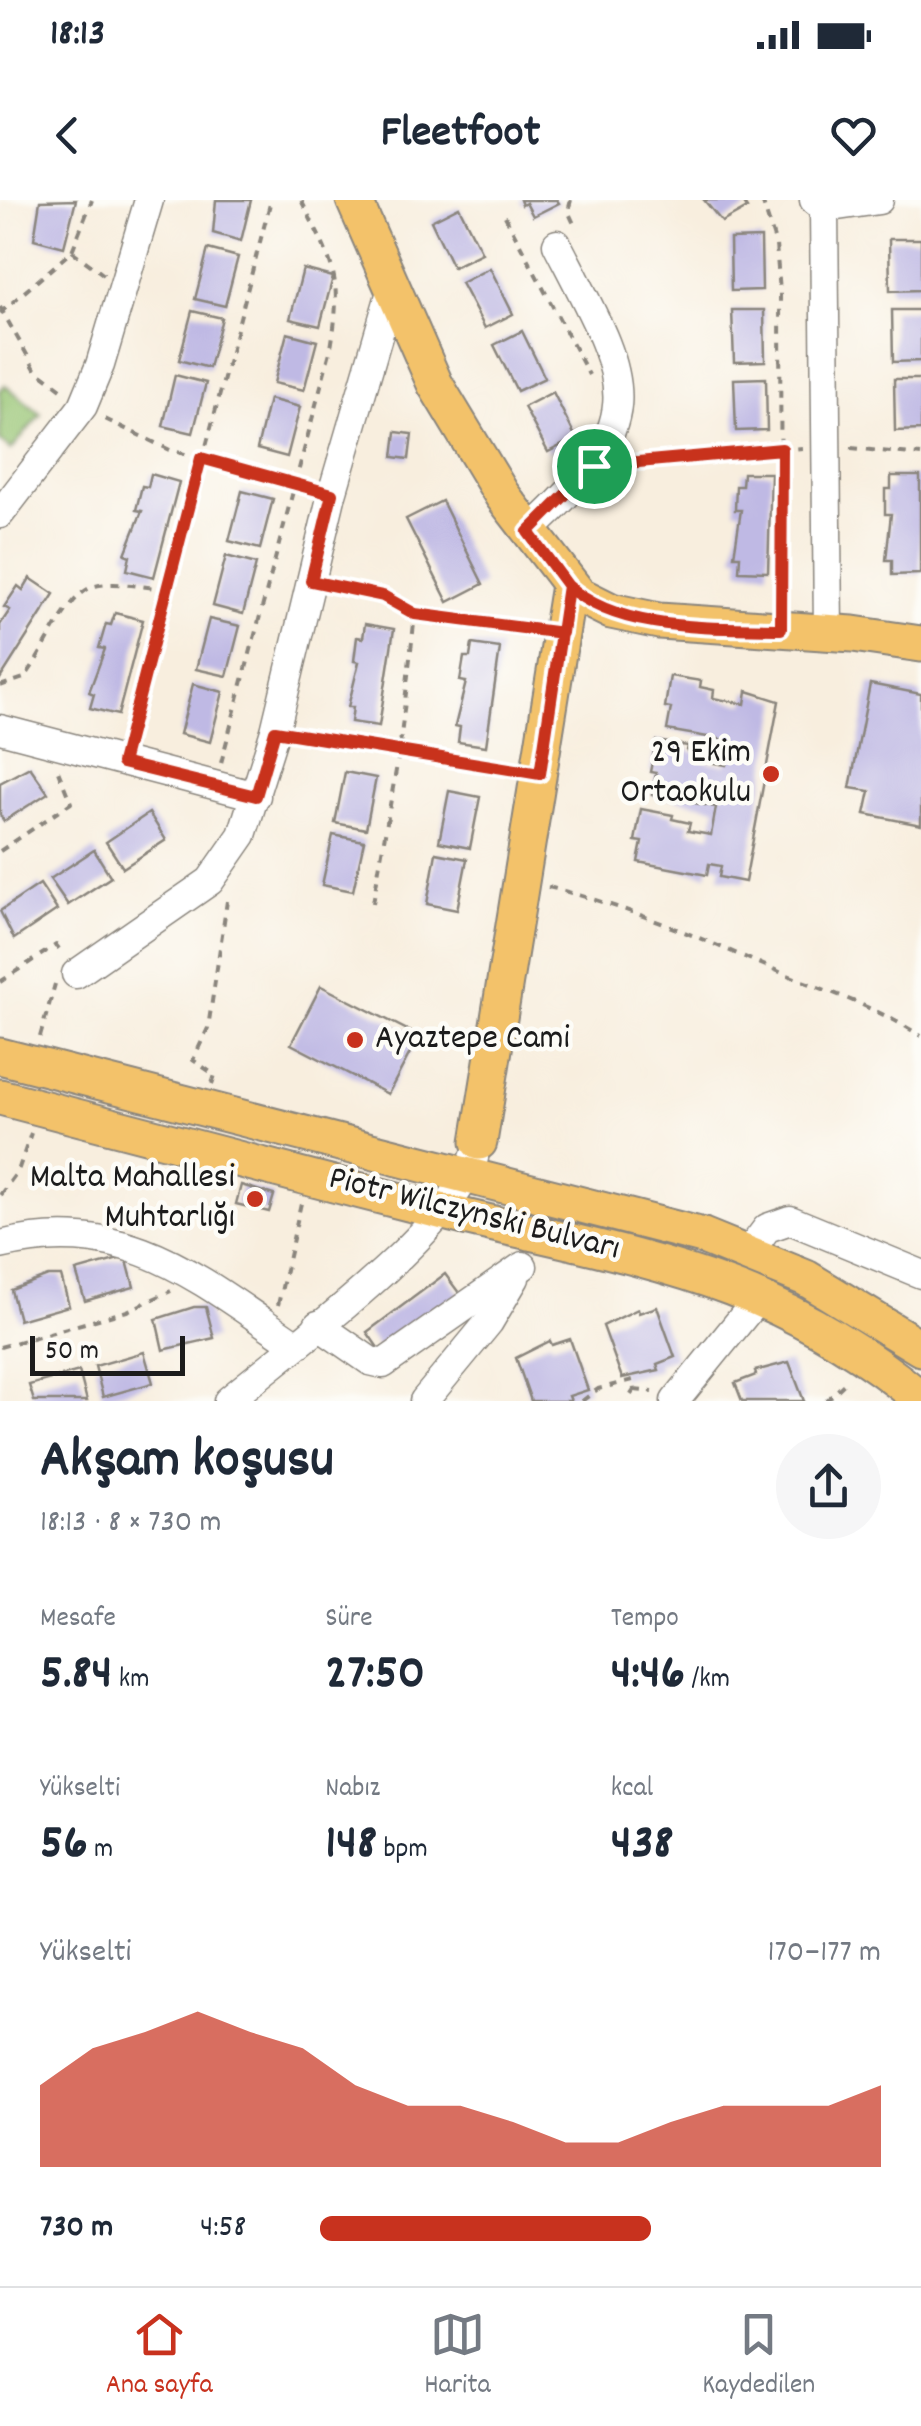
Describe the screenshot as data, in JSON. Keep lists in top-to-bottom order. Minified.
{"streets":{"main road":["Piotr Wilczynski Bulvarı"]},"places":["29 Ekim Ortaokulu","Ayaztepe Cami","Malta Mahallesi Muhtarlığı"],"scale_bar":"50 m","page":{"status":"18:13","header":"Fleetfoot","scale":"50 m","heading":["Akşam koşusu","18:13 · 8 × 730 m"],"stats":[["Mesafe","5.84 km"],["Süre","27:50"],["Tempo","4:46 /km"],["Yükselti","56 m"],["Nabız","148 bpm"],["kcal","438"]],"chart":["Yükselti","170–177 m"],"list":[{"name":"730 m","note":"4:58"}],"tabs":["Ana sayfa","Harita","Kaydedilen"]}}
